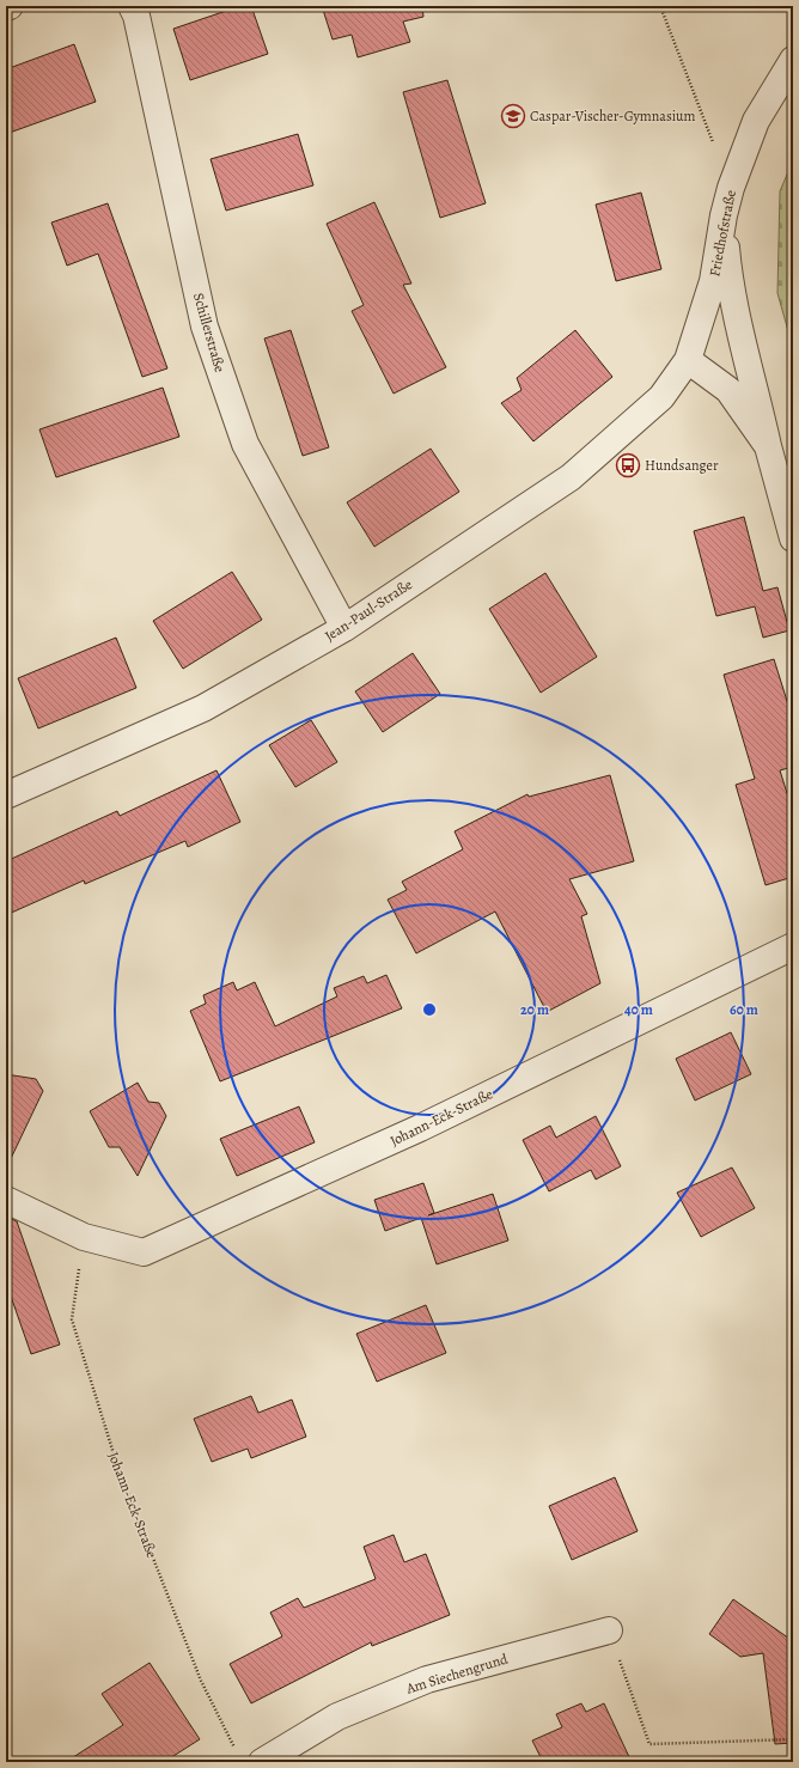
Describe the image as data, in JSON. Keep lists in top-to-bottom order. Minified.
{"streets":{"street":["Friedhofstraße","Schillerstraße","Jean-Paul-Straße","Johann-Eck-Straße","Am Siechengrund"]},"crossings":[["Friedhofstraße","Jean-Paul-Straße"],["Schillerstraße","Jean-Paul-Straße"]],"places":{"school or university":["Caspar-Vischer-Gymnasium"],"bus stop":["Hundsanger"]},"rings":["20 m","40 m","60 m"]}
